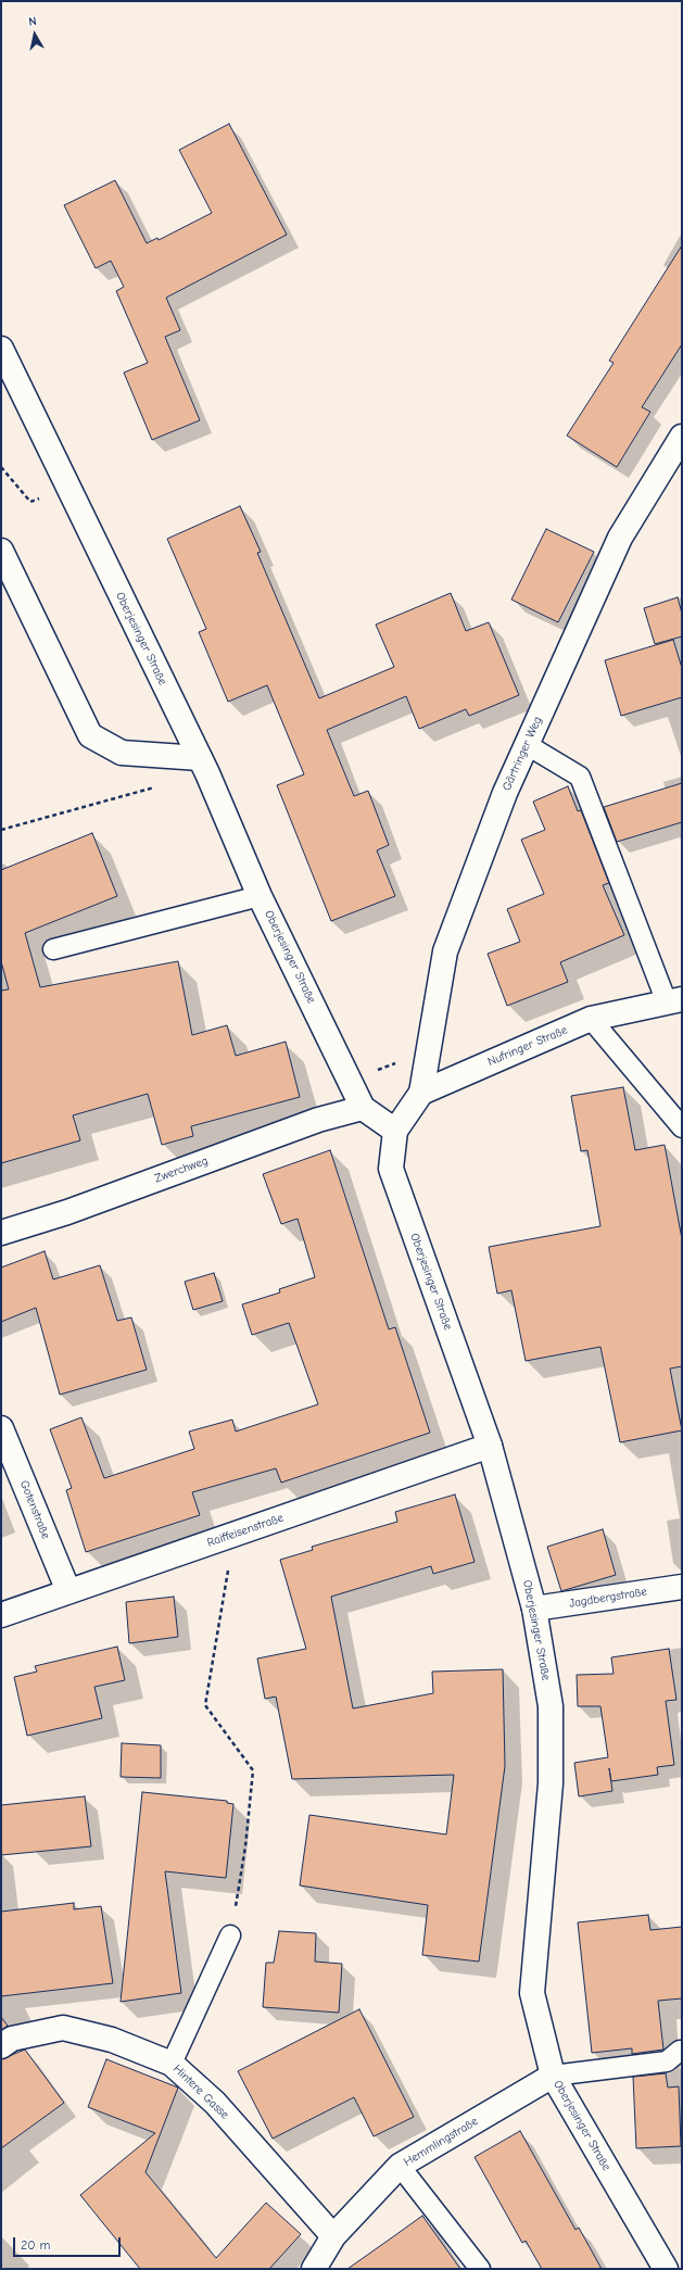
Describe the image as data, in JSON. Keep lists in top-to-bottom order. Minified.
{"streets":{"street":["Oberjesinger Straße","Gärtringer Weg","Nufringer Straße","Zwerchweg","Gotenstraße","Raiffeisenstraße","Jagdbergstraße","Hintere Gasse","Hemmlingstraße"]},"crossings":[["Oberjesinger Straße","Zwerchweg"],["Oberjesinger Straße","Raiffeisenstraße"],["Oberjesinger Straße","Jagdbergstraße"],["Oberjesinger Straße","Hemmlingstraße"],["Gärtringer Weg","Nufringer Straße"],["Gotenstraße","Raiffeisenstraße"],["Hintere Gasse","Hemmlingstraße"]],"scale_bar":"20 m","north":"top"}
